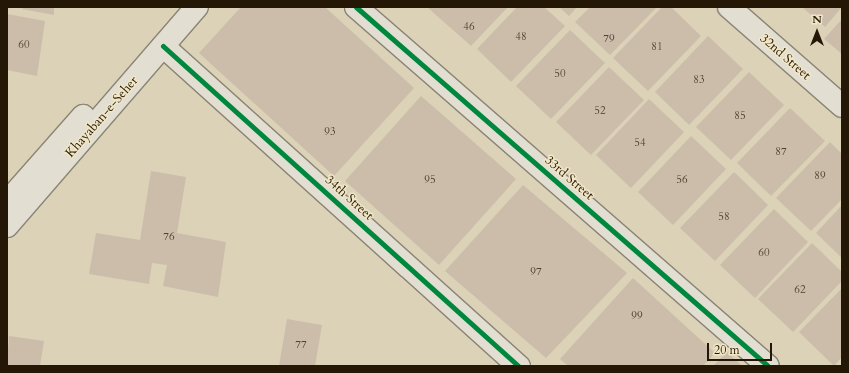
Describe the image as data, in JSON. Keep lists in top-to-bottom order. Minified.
{"streets":{"street":["32nd Street","Khayaban-e-Seher","33rd Street","34th Street"]},"crossings":[["Khayaban-e-Seher","34th Street"]],"house_numbers":["46","48","79","60","81","50","83","52","85","93","54","87","89","95","56","58","76","60","97","62","99","77"],"scale_bar":"20 m","north":"top"}
